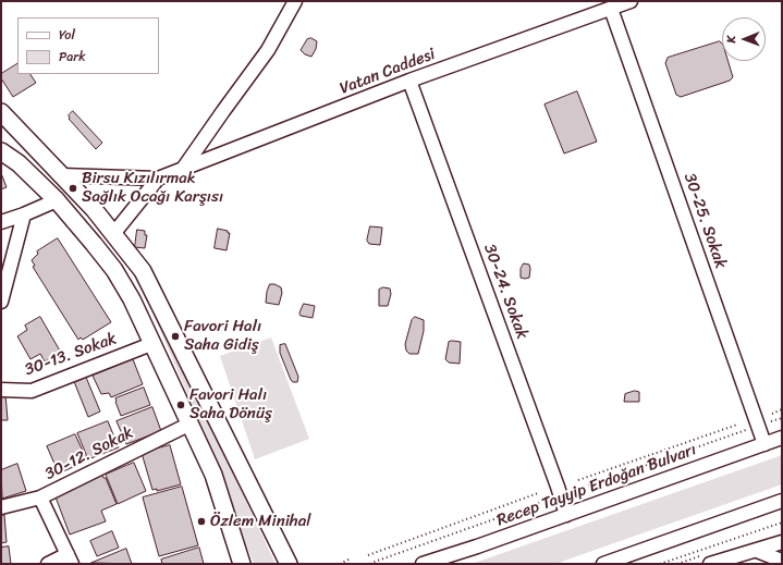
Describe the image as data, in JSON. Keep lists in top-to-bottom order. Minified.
{"streets":{"street":["Vatan Caddesi","30-25. Sokak","30-24. Sokak","30-13. Sokak","30-12. Sokak","Recep Tayyip Erdoğan Bulvarı"]},"crossings":[["Vatan Caddesi","30-25. Sokak"],["Vatan Caddesi","30-24. Sokak"],["30-25. Sokak","Recep Tayyip Erdoğan Bulvarı"],["30-24. Sokak","Recep Tayyip Erdoğan Bulvarı"]],"places":["Birsu Kızılırmak Sağlık Ocağı Karşısı","Favori Halı Saha Gidiş","Favori Halı Saha Dönüş","Özlem Minihal"],"legend":["Yol","Park"],"north":"left"}
